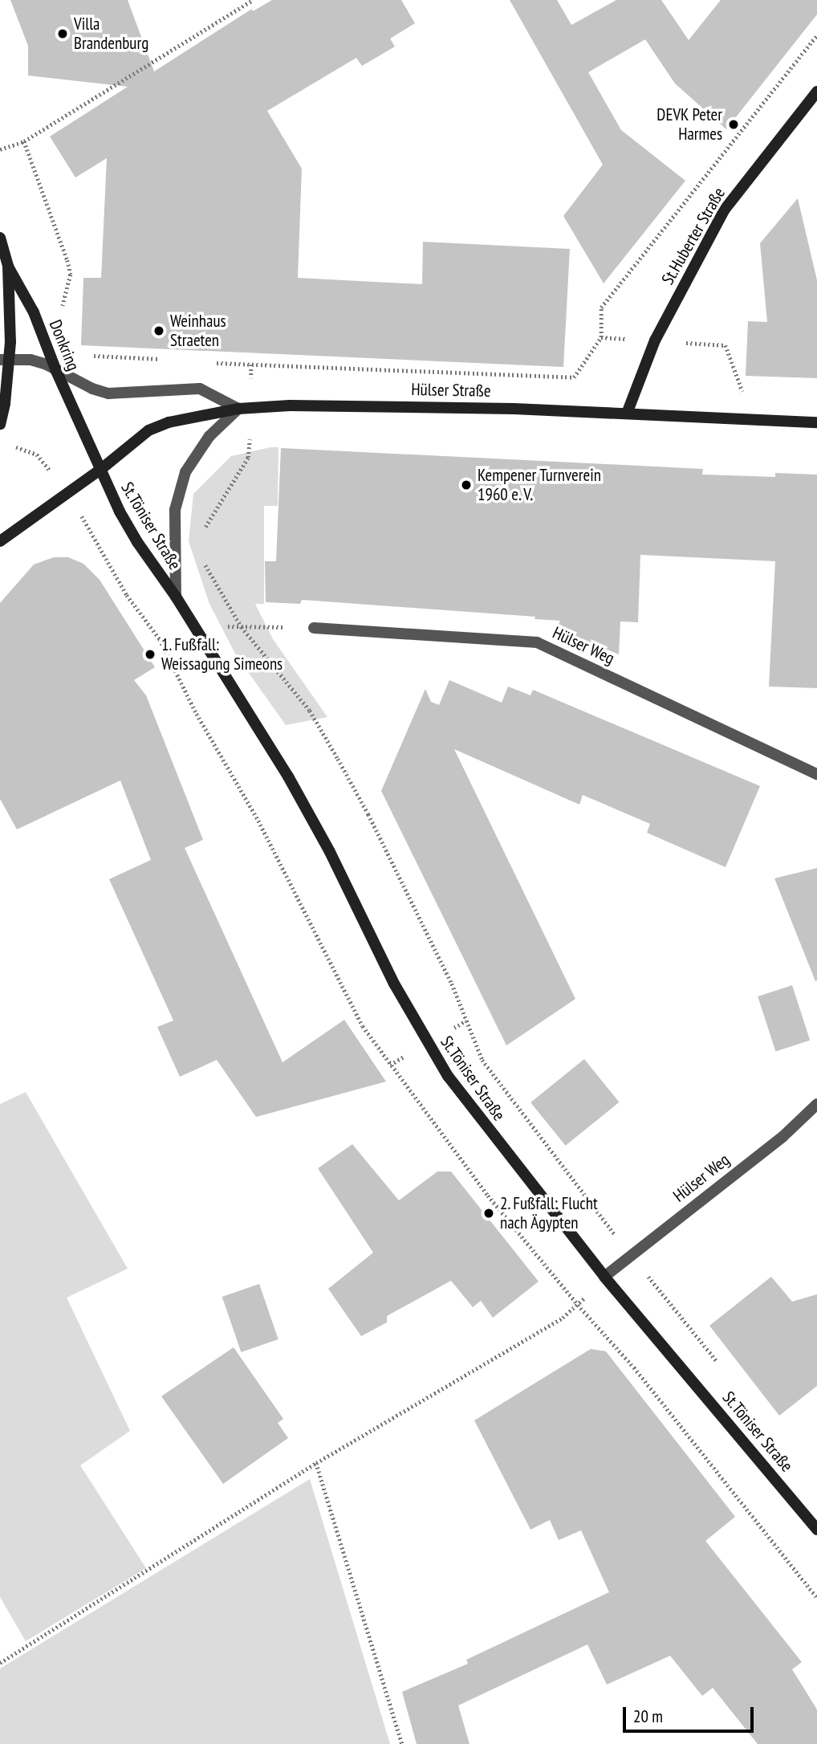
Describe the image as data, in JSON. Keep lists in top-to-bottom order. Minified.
{"streets":{"main road":["St.Huberter Straße","Donkring","Hülser Straße","St.Töniser Straße"],"street":["Hülser Weg"]},"crossings":[["St.Huberter Straße","Hülser Straße"],["Donkring","Hülser Straße"],["Donkring","St.Töniser Straße"],["Hülser Straße","St.Töniser Straße"],["St.Töniser Straße","Hülser Weg"]],"places":["Villa Brandenburg","DEVK Peter Harmes","Weinhaus Straeten","Kempener Turnverein 1960 e. V.","1. Fußfall: Weissagung Simeons","2. Fußfall: Flucht nach Ägypten"],"scale_bar":"20 m"}
